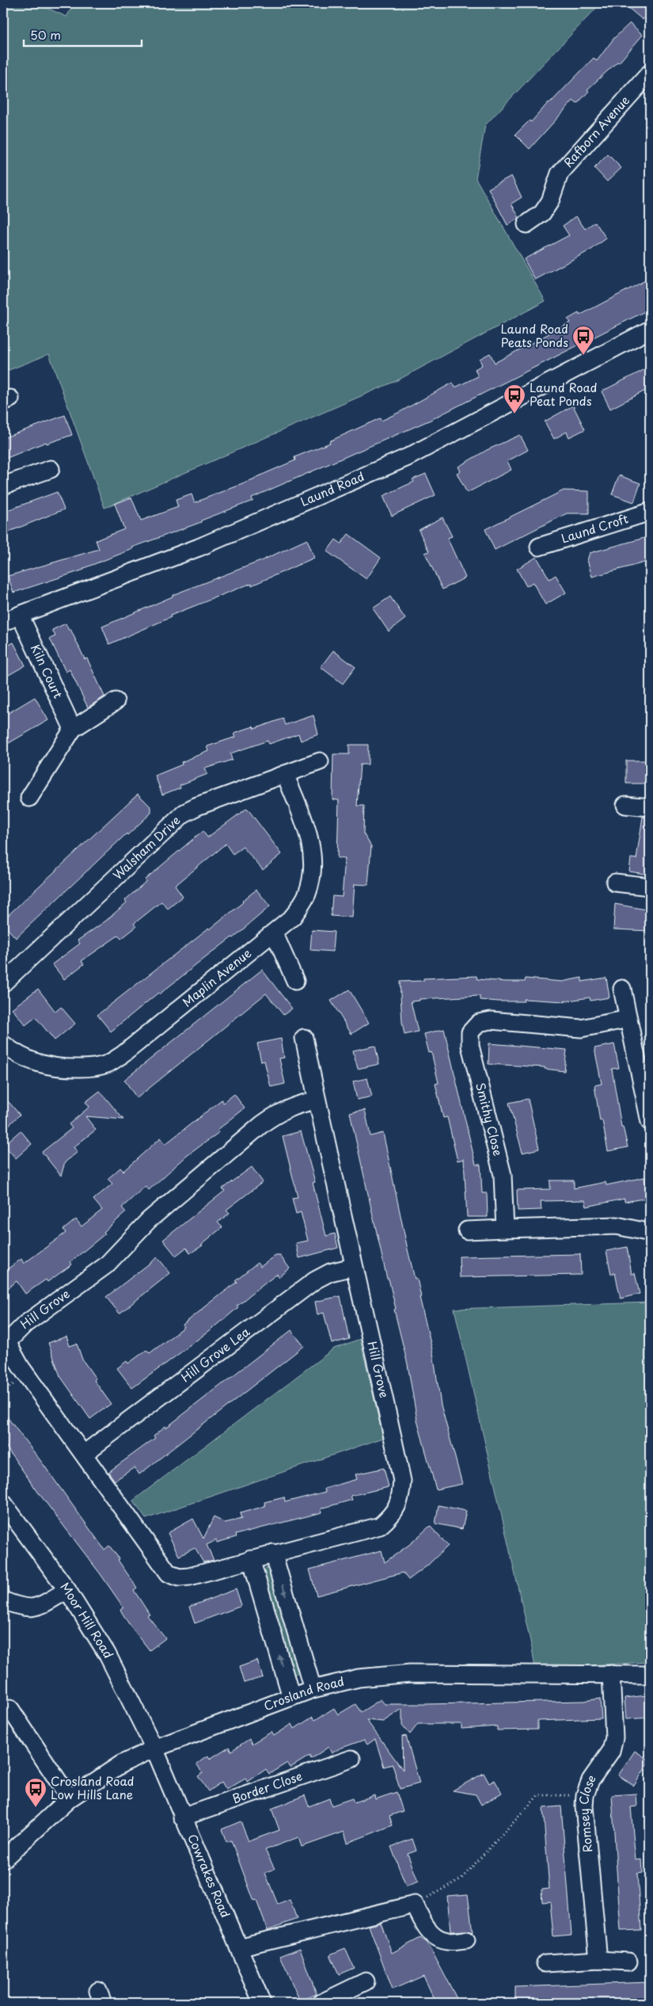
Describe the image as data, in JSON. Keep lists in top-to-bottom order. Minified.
{"streets":{"street":["Rafborn Avenue","Laund Road","Laund Croft","Kiln Court","Walsham Drive","Maplin Avenue","Smithy Close","Hill Grove","Hill Grove Lea","Moor Hill Road","Crosland Road","Border Close","Romsey Close","Cowrakes Road"]},"crossings":[["Laund Road","Kiln Court"],["Walsham Drive","Maplin Avenue"],["Hill Grove","Hill Grove Lea"],["Moor Hill Road","Crosland Road"],["Moor Hill Road","Cowrakes Road"],["Crosland Road","Romsey Close"],["Crosland Road","Cowrakes Road"],["Border Close","Cowrakes Road"]],"places":{"bus stop":["Laund Road Peats Ponds","Laund Road Peat Ponds","Crosland Road Low Hills Lane"]},"scale_bar":"50 m"}
